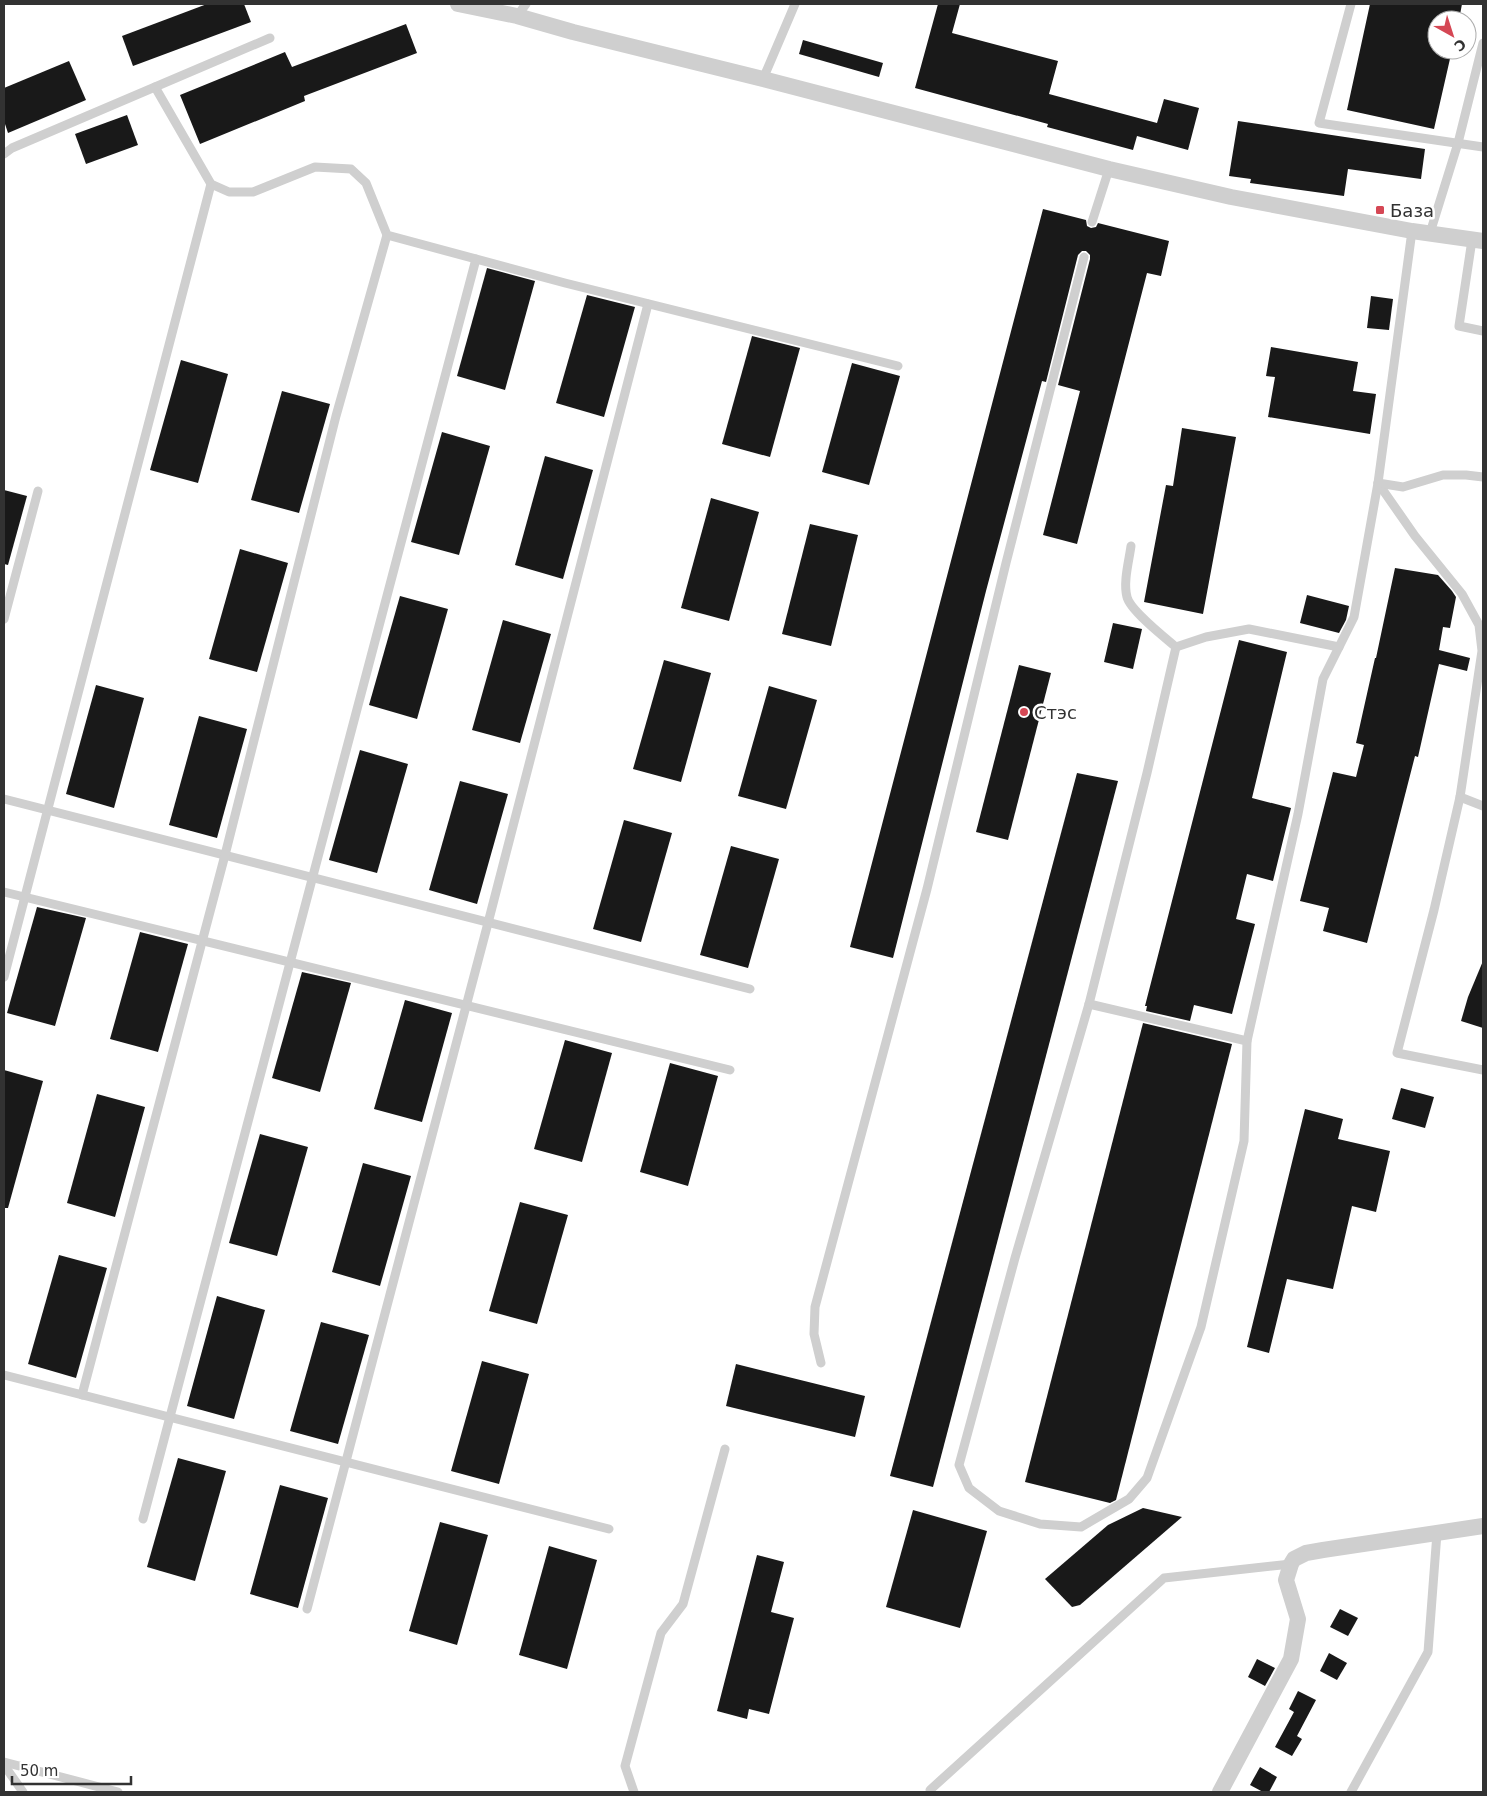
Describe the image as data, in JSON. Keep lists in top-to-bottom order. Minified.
{"places":{"transit":["База"],"other":["Стэс"]},"scale_bar":"50 m","north":"bottom right"}
